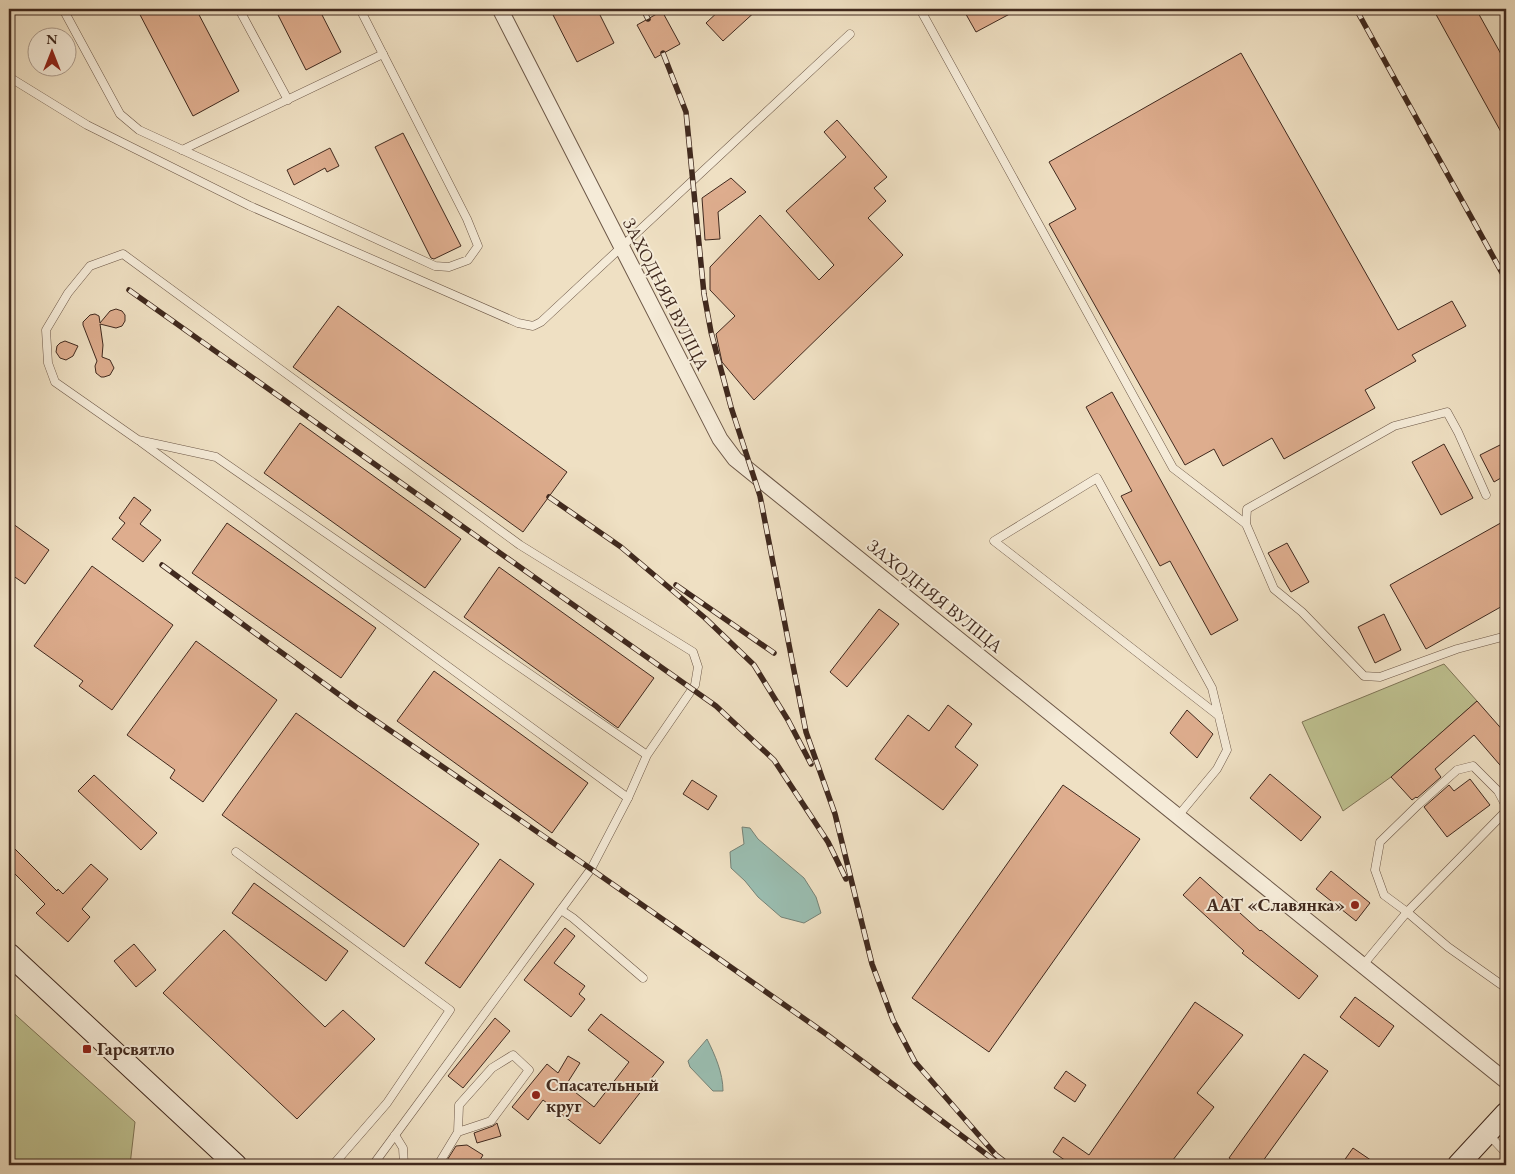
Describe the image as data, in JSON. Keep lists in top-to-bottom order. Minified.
{"streets":{"street":["ЗАХОДНЯЯ ВУЛІЦА"]},"places":{"other":["ААТ «Славянка»","Спасательный круг"],"transit":["Гарсвятло"]},"north":"top"}
